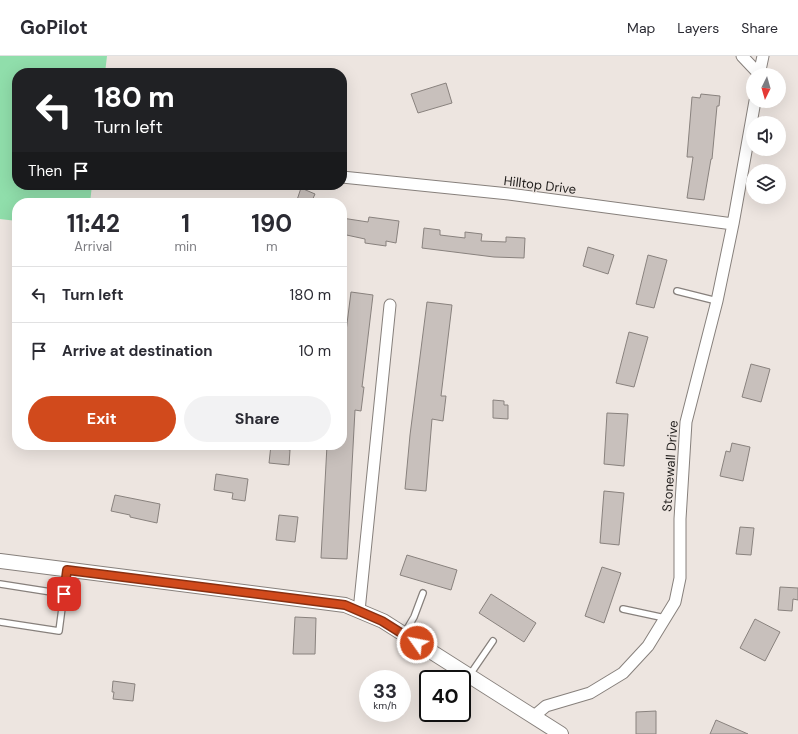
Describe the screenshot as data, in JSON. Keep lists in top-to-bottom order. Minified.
{"streets":{"street":["Hilltop Drive","Stonewall Drive"]},"crossings":[["Hilltop Drive","Stonewall Drive"]],"north":"bottom","page":{"header":"GoPilot","nav":["Map","Layers","Share"],"turn":["180 m","Turn left"],"then":"Then","eta":["11:42","Arrival","1","min","190","m"],"list":[{"name":"Turn left","value":"180 m"},{"name":"Arrive at destination","value":"10 m"}],"buttons":["Exit","Share"],"speed":"33 km/h","limit":"40"}}
